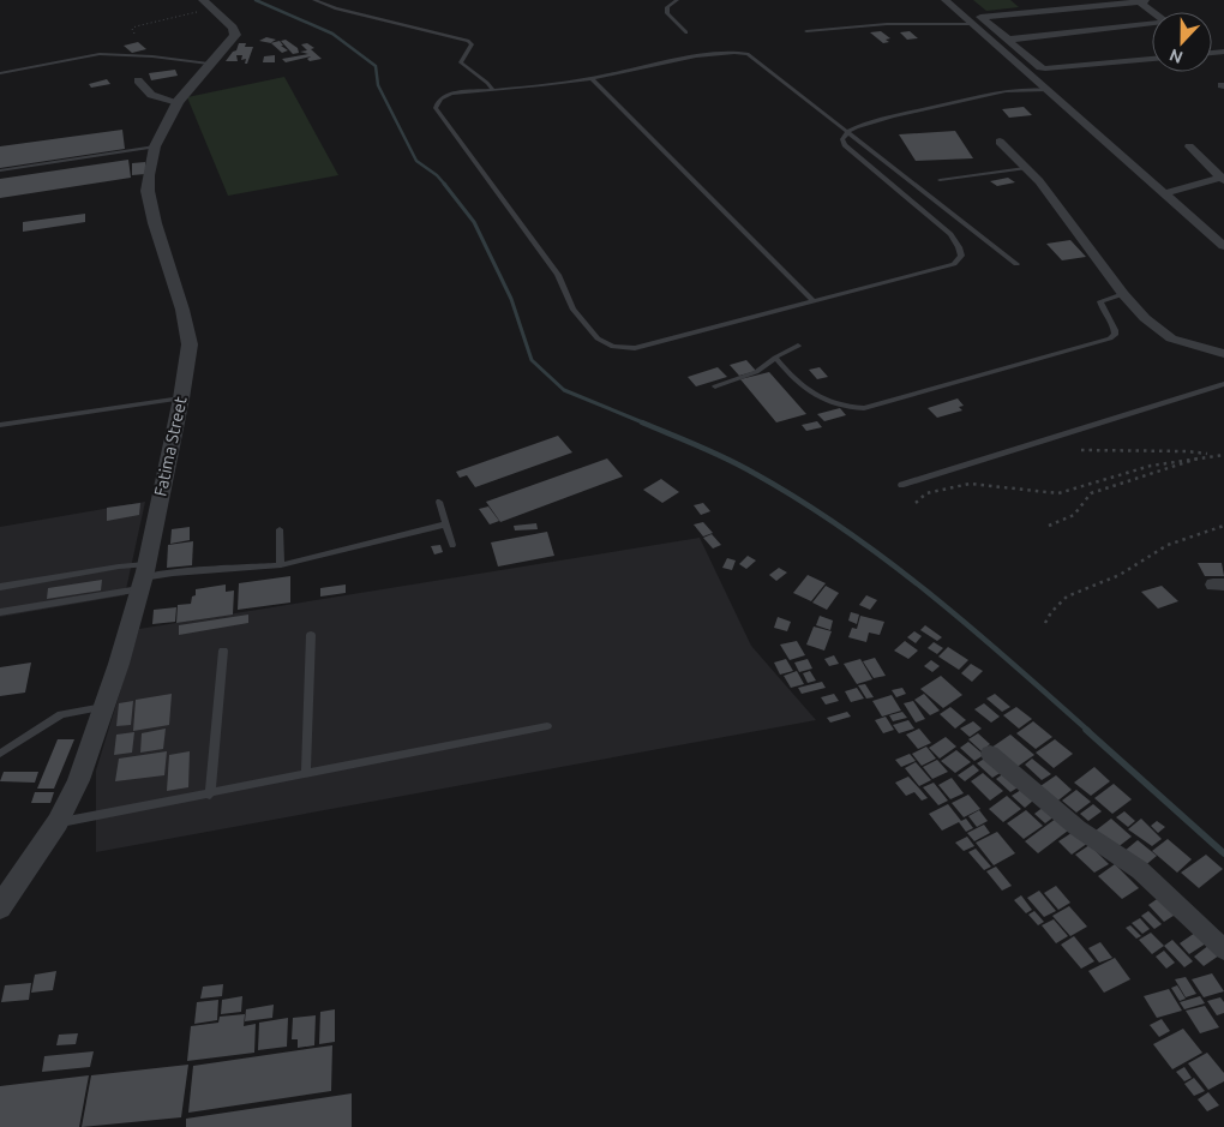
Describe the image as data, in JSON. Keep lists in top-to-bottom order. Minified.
{"streets":{"street":["Fatima Street"]},"north":"bottom"}
